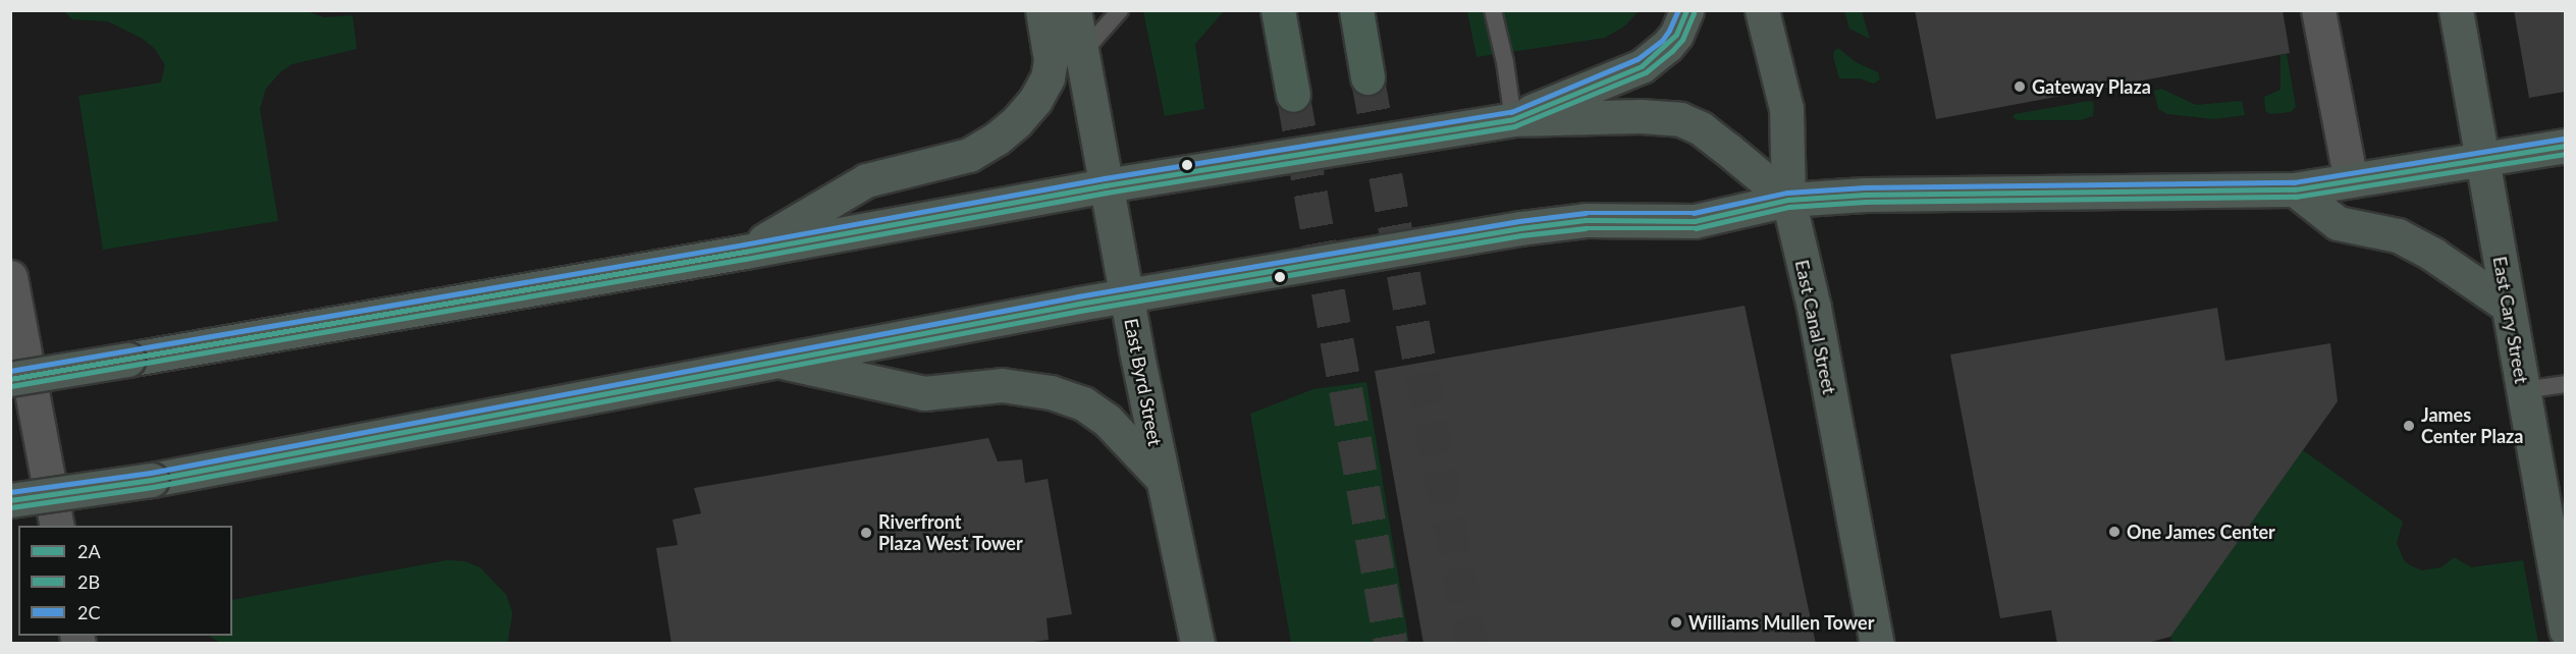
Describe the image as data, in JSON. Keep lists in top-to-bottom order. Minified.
{"streets":{"main road":["East Cary Street","East Canal Street","East Byrd Street"]},"places":["Gateway Plaza","James Center Plaza","One James Center","Riverfront Plaza West Tower","Williams Mullen Tower"],"lines":["transit line 2A","transit line 2C","transit line 2B"],"legend":["2A","2B","2C"]}
